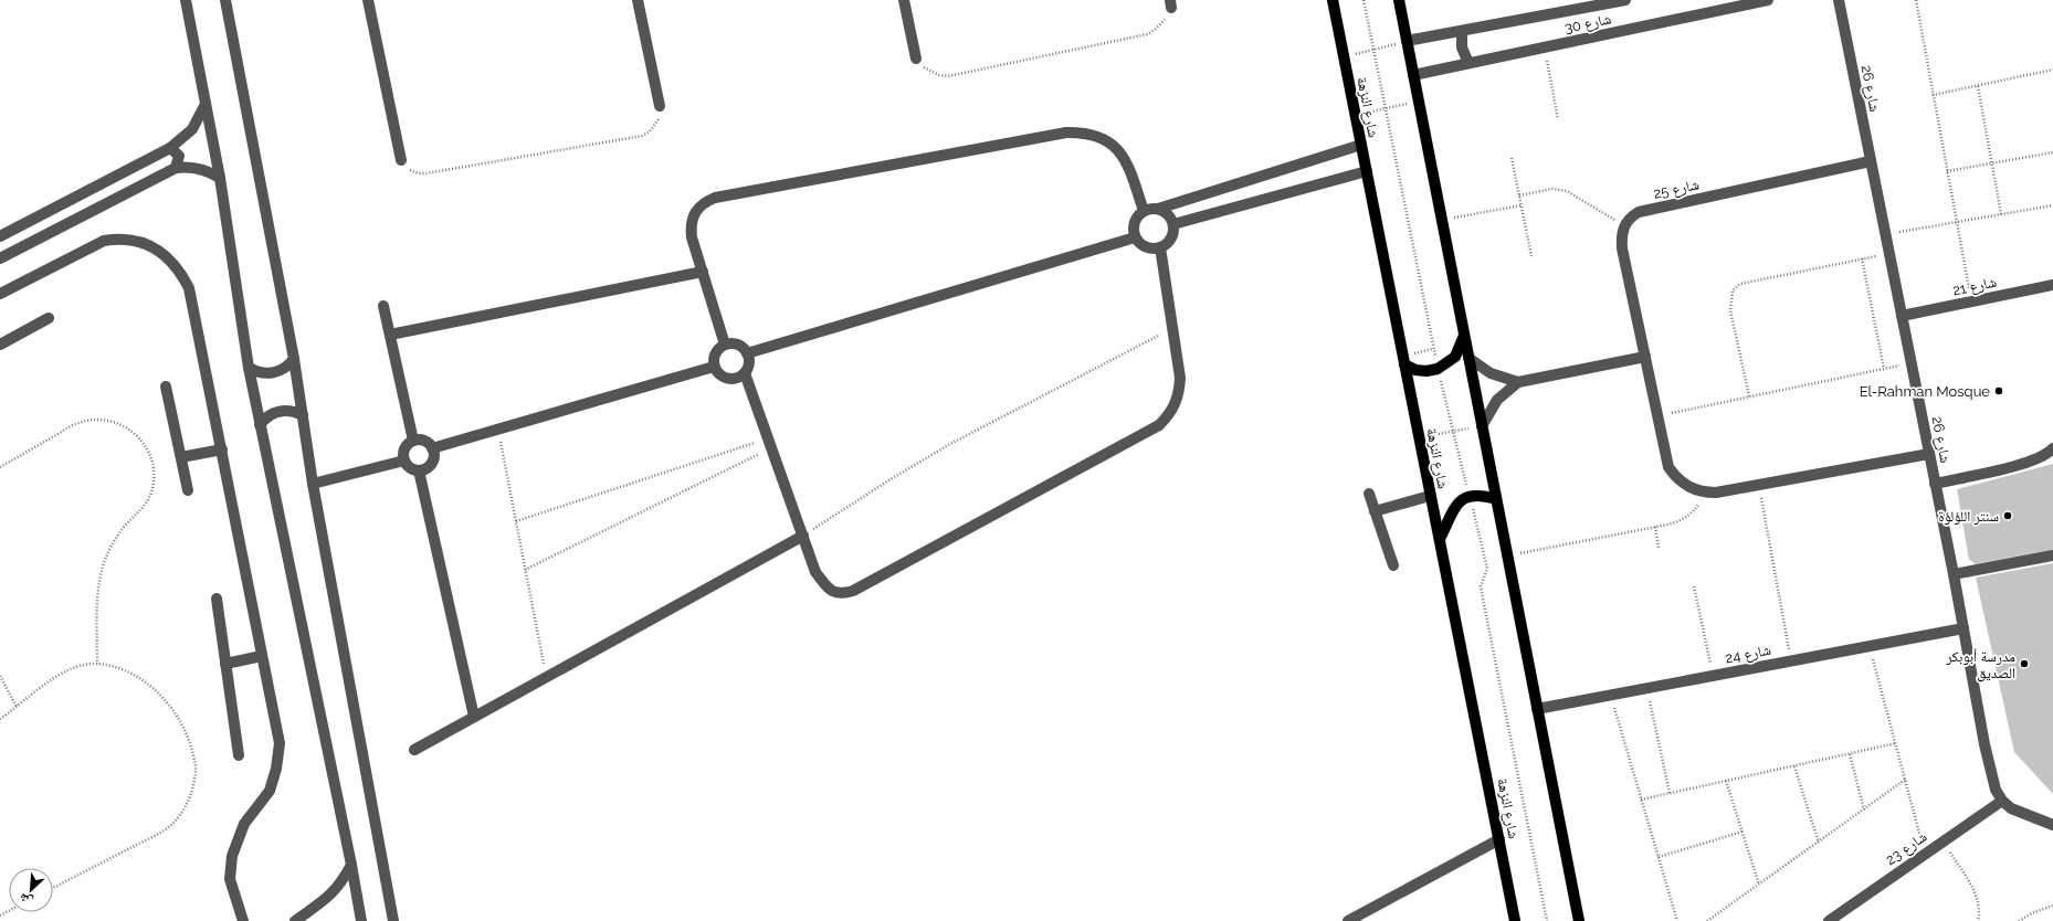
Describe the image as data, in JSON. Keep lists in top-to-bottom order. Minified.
{"streets":{"main road":["شارع النزهة"],"street":["شارع 30","شارع 26","شارع 25","شارع 21","شارع 24","شارع 23"]},"crossings":[["شارع 26","شارع 25"],["شارع 26","شارع 21"],["شارع 26","شارع 24"],["شارع 26","شارع 23"]],"places":["El-Rahman Mosque","سنتر اللؤلؤة","مدرسة أبوبكر الصديق"],"north":"bottom left"}
